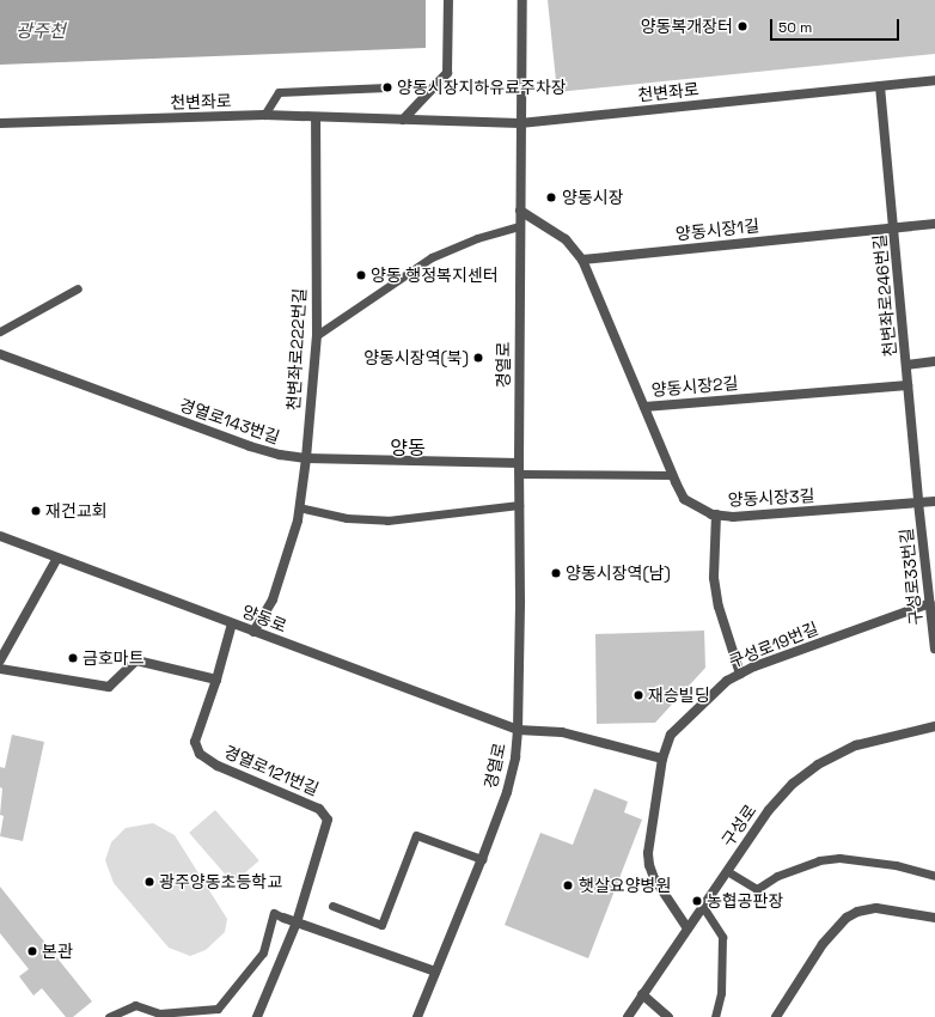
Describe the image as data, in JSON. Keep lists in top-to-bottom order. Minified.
{"streets":{"street":["천변좌로","양동시장1길","천변좌로246번길","천변좌로222번길","경열로","양동시장2길","경열로143번길","양동시장3길","구성로33번길","양동로","구성로19번길","경열로121번길","구성로"]},"crossings":[["천변좌로","천변좌로246번길"],["천변좌로","천변좌로222번길"],["천변좌로","경열로"],["양동시장1길","천변좌로246번길"],["양동시장1길","양동시장2길"],["천변좌로246번길","양동시장2길"],["천변좌로246번길","양동시장3길"],["천변좌로246번길","구성로33번길"],["천변좌로222번길","경열로143번길"],["천변좌로222번길","양동로"],["경열로","경열로143번길"],["경열로","양동로"],["양동시장2길","양동시장3길"],["양동시장3길","구성로33번길"],["구성로33번길","구성로19번길"],["구성로19번길","구성로"]],"districts":["양동"],"water":["광주천"],"places":["양동복개장터","양동시장지하유료주차장","양동시장","양동 행정복지센터","양동시장역(북)","재건교회","양동시장역(남)","금호마트","재승빌딩","광주양동초등학교","햇살요양병원","농협공판장","본관"],"scale_bar":"50 m"}
